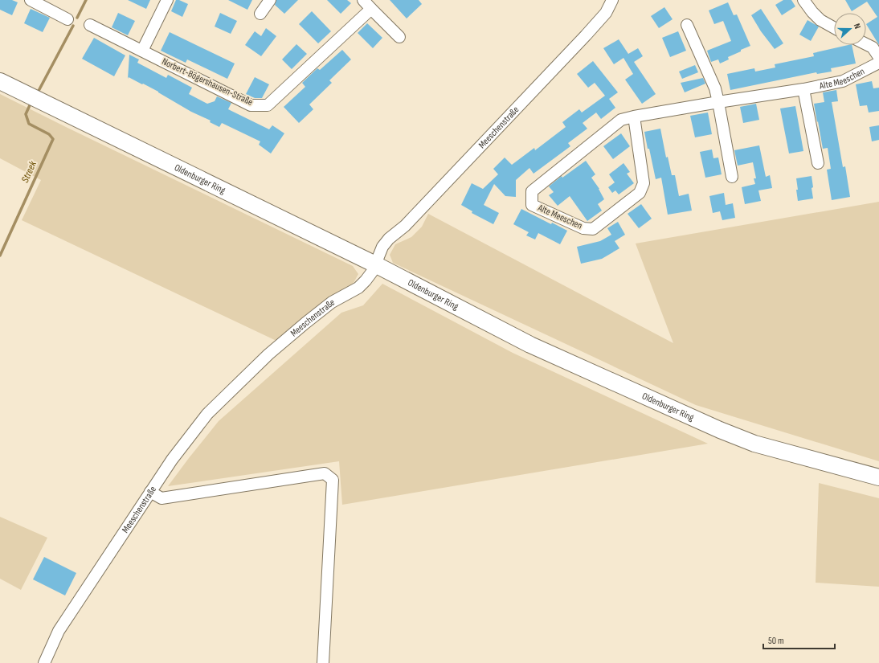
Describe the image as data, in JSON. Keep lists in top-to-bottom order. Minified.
{"streets":{"main road":["Oldenburger Ring"],"street":["Alte Meeschen","Norbert-Bögershausen-Straße","Meeschenstraße"]},"crossings":[["Meeschenstraße","Oldenburger Ring"]],"water":["Streek"],"scale_bar":"50 m","north":"right"}
